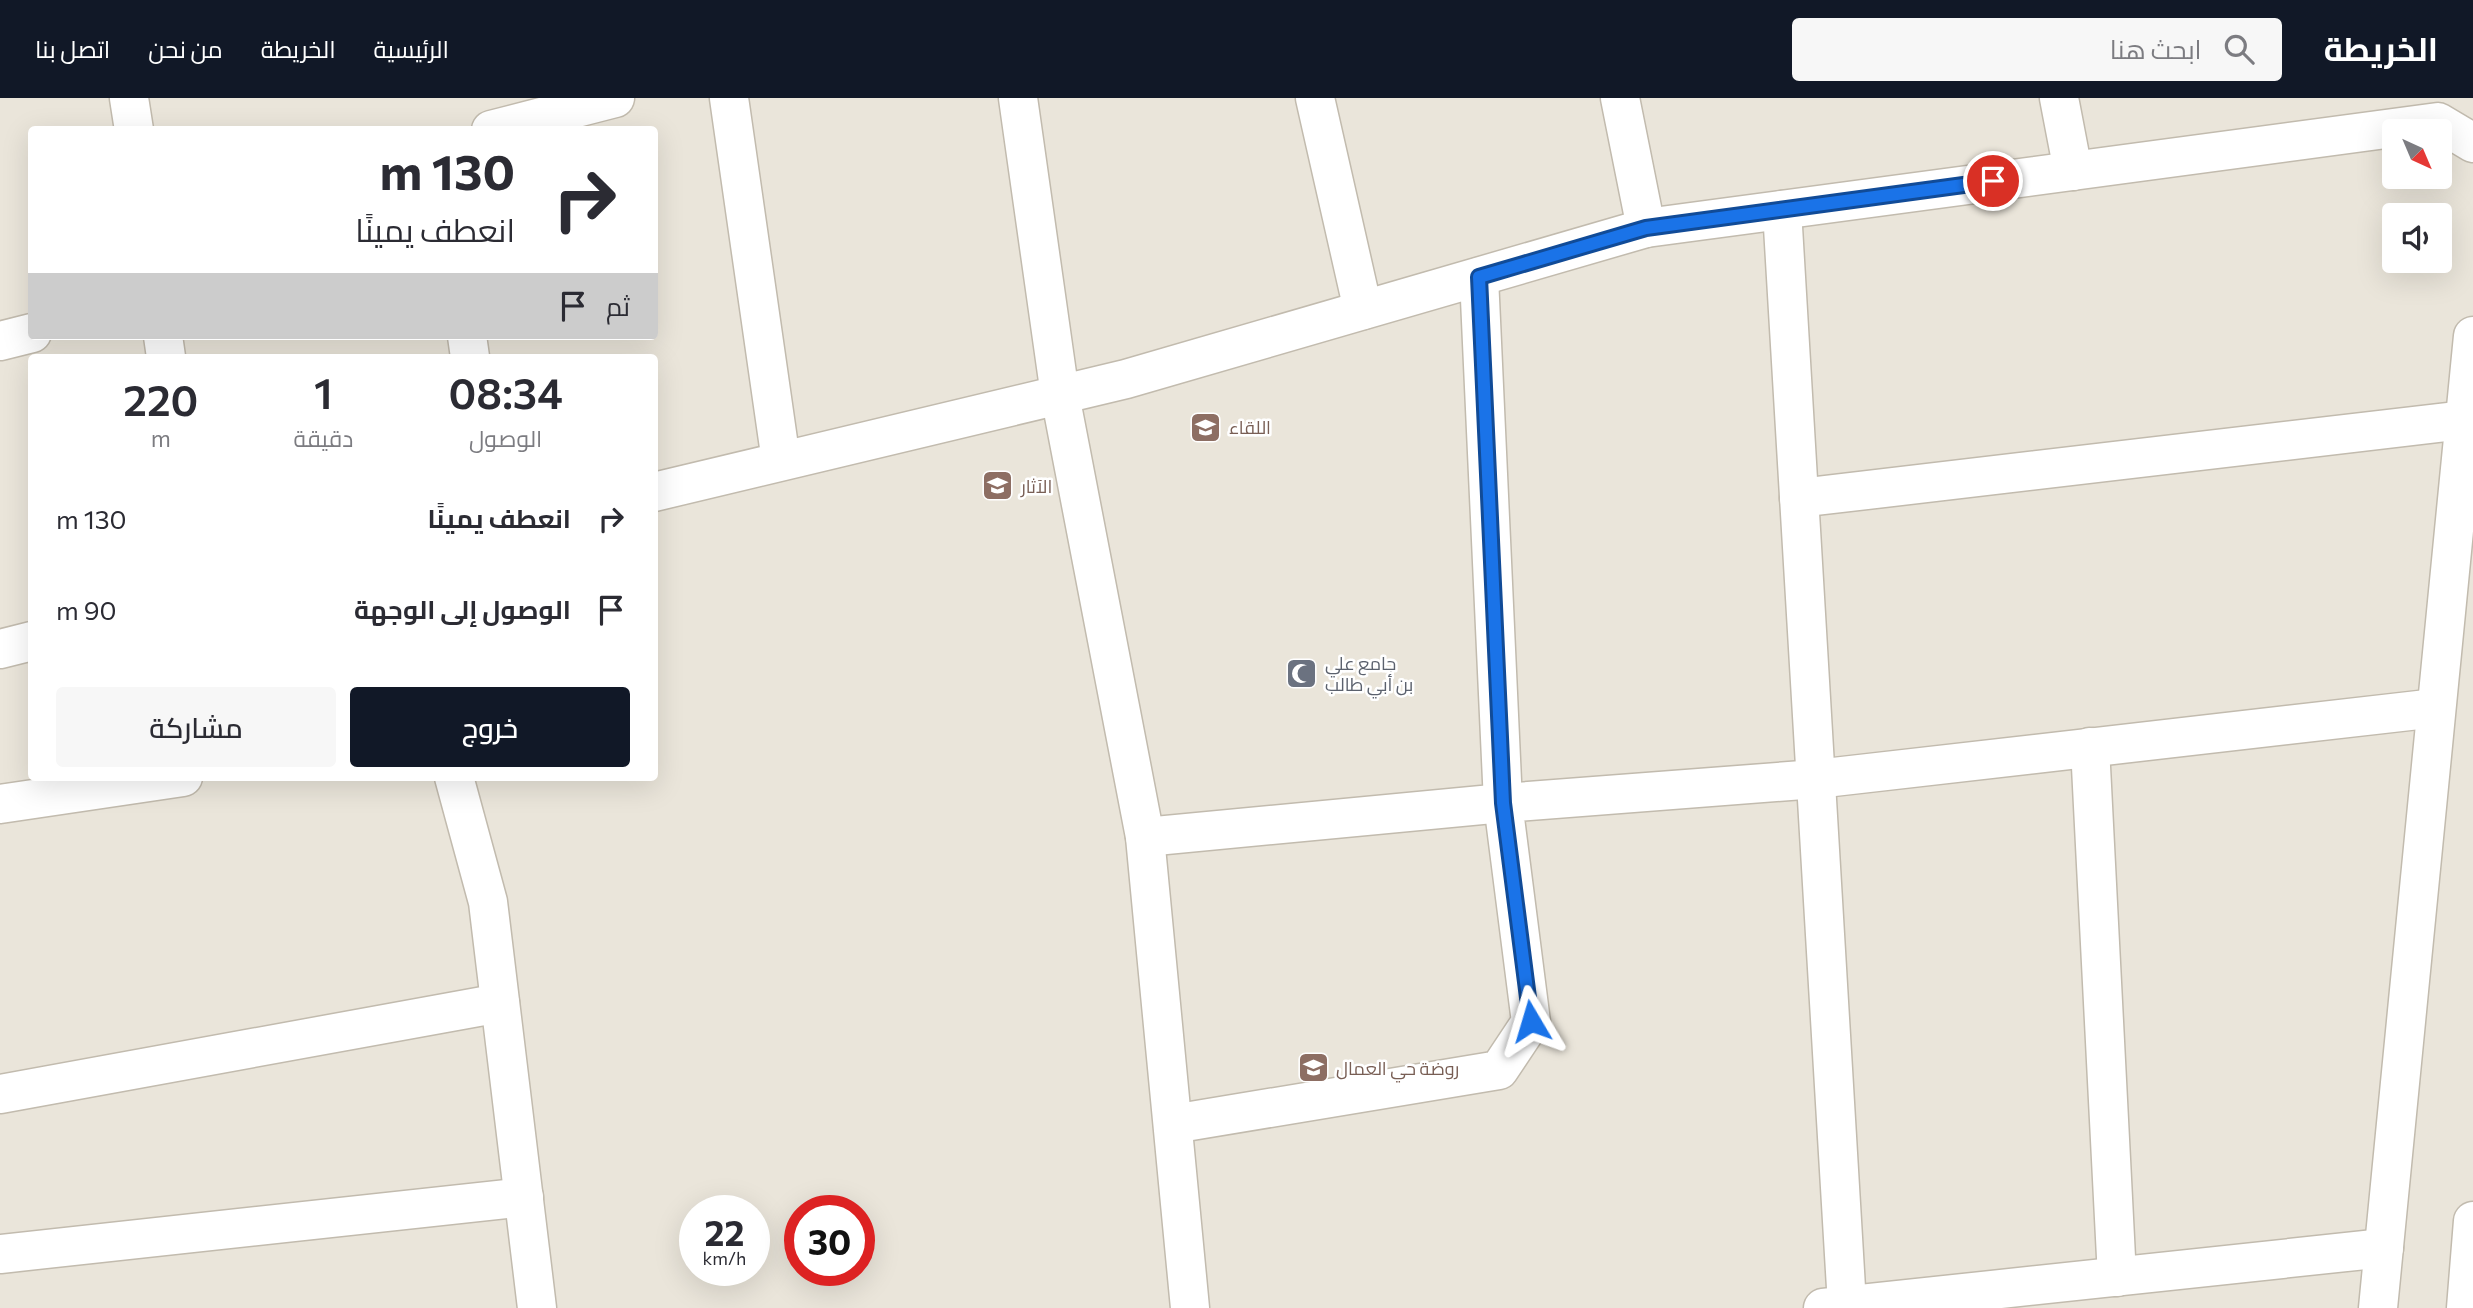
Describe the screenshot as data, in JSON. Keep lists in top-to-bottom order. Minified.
{"places":{"school or university":["اللقاء","الآثار","روضة حي العمال"],"mosque":["جامع علي بن أبي طالب"]},"north":"bottom right","page":{"header":"الخريطة","search":"ابحث هنا","nav":["الرئيسية","الخريطة","من نحن","اتصل بنا"],"turn":["130 m","انعطف يمينًا"],"then":"ثم","eta":["08:34","الوصول","1","دقيقة","220","m"],"list":[{"name":"انعطف يمينًا","value":"130 m"},{"name":"الوصول إلى الوجهة","value":"90 m"}],"buttons":["خروج","مشاركة"],"speed":"22 km/h","limit":"30"}}
